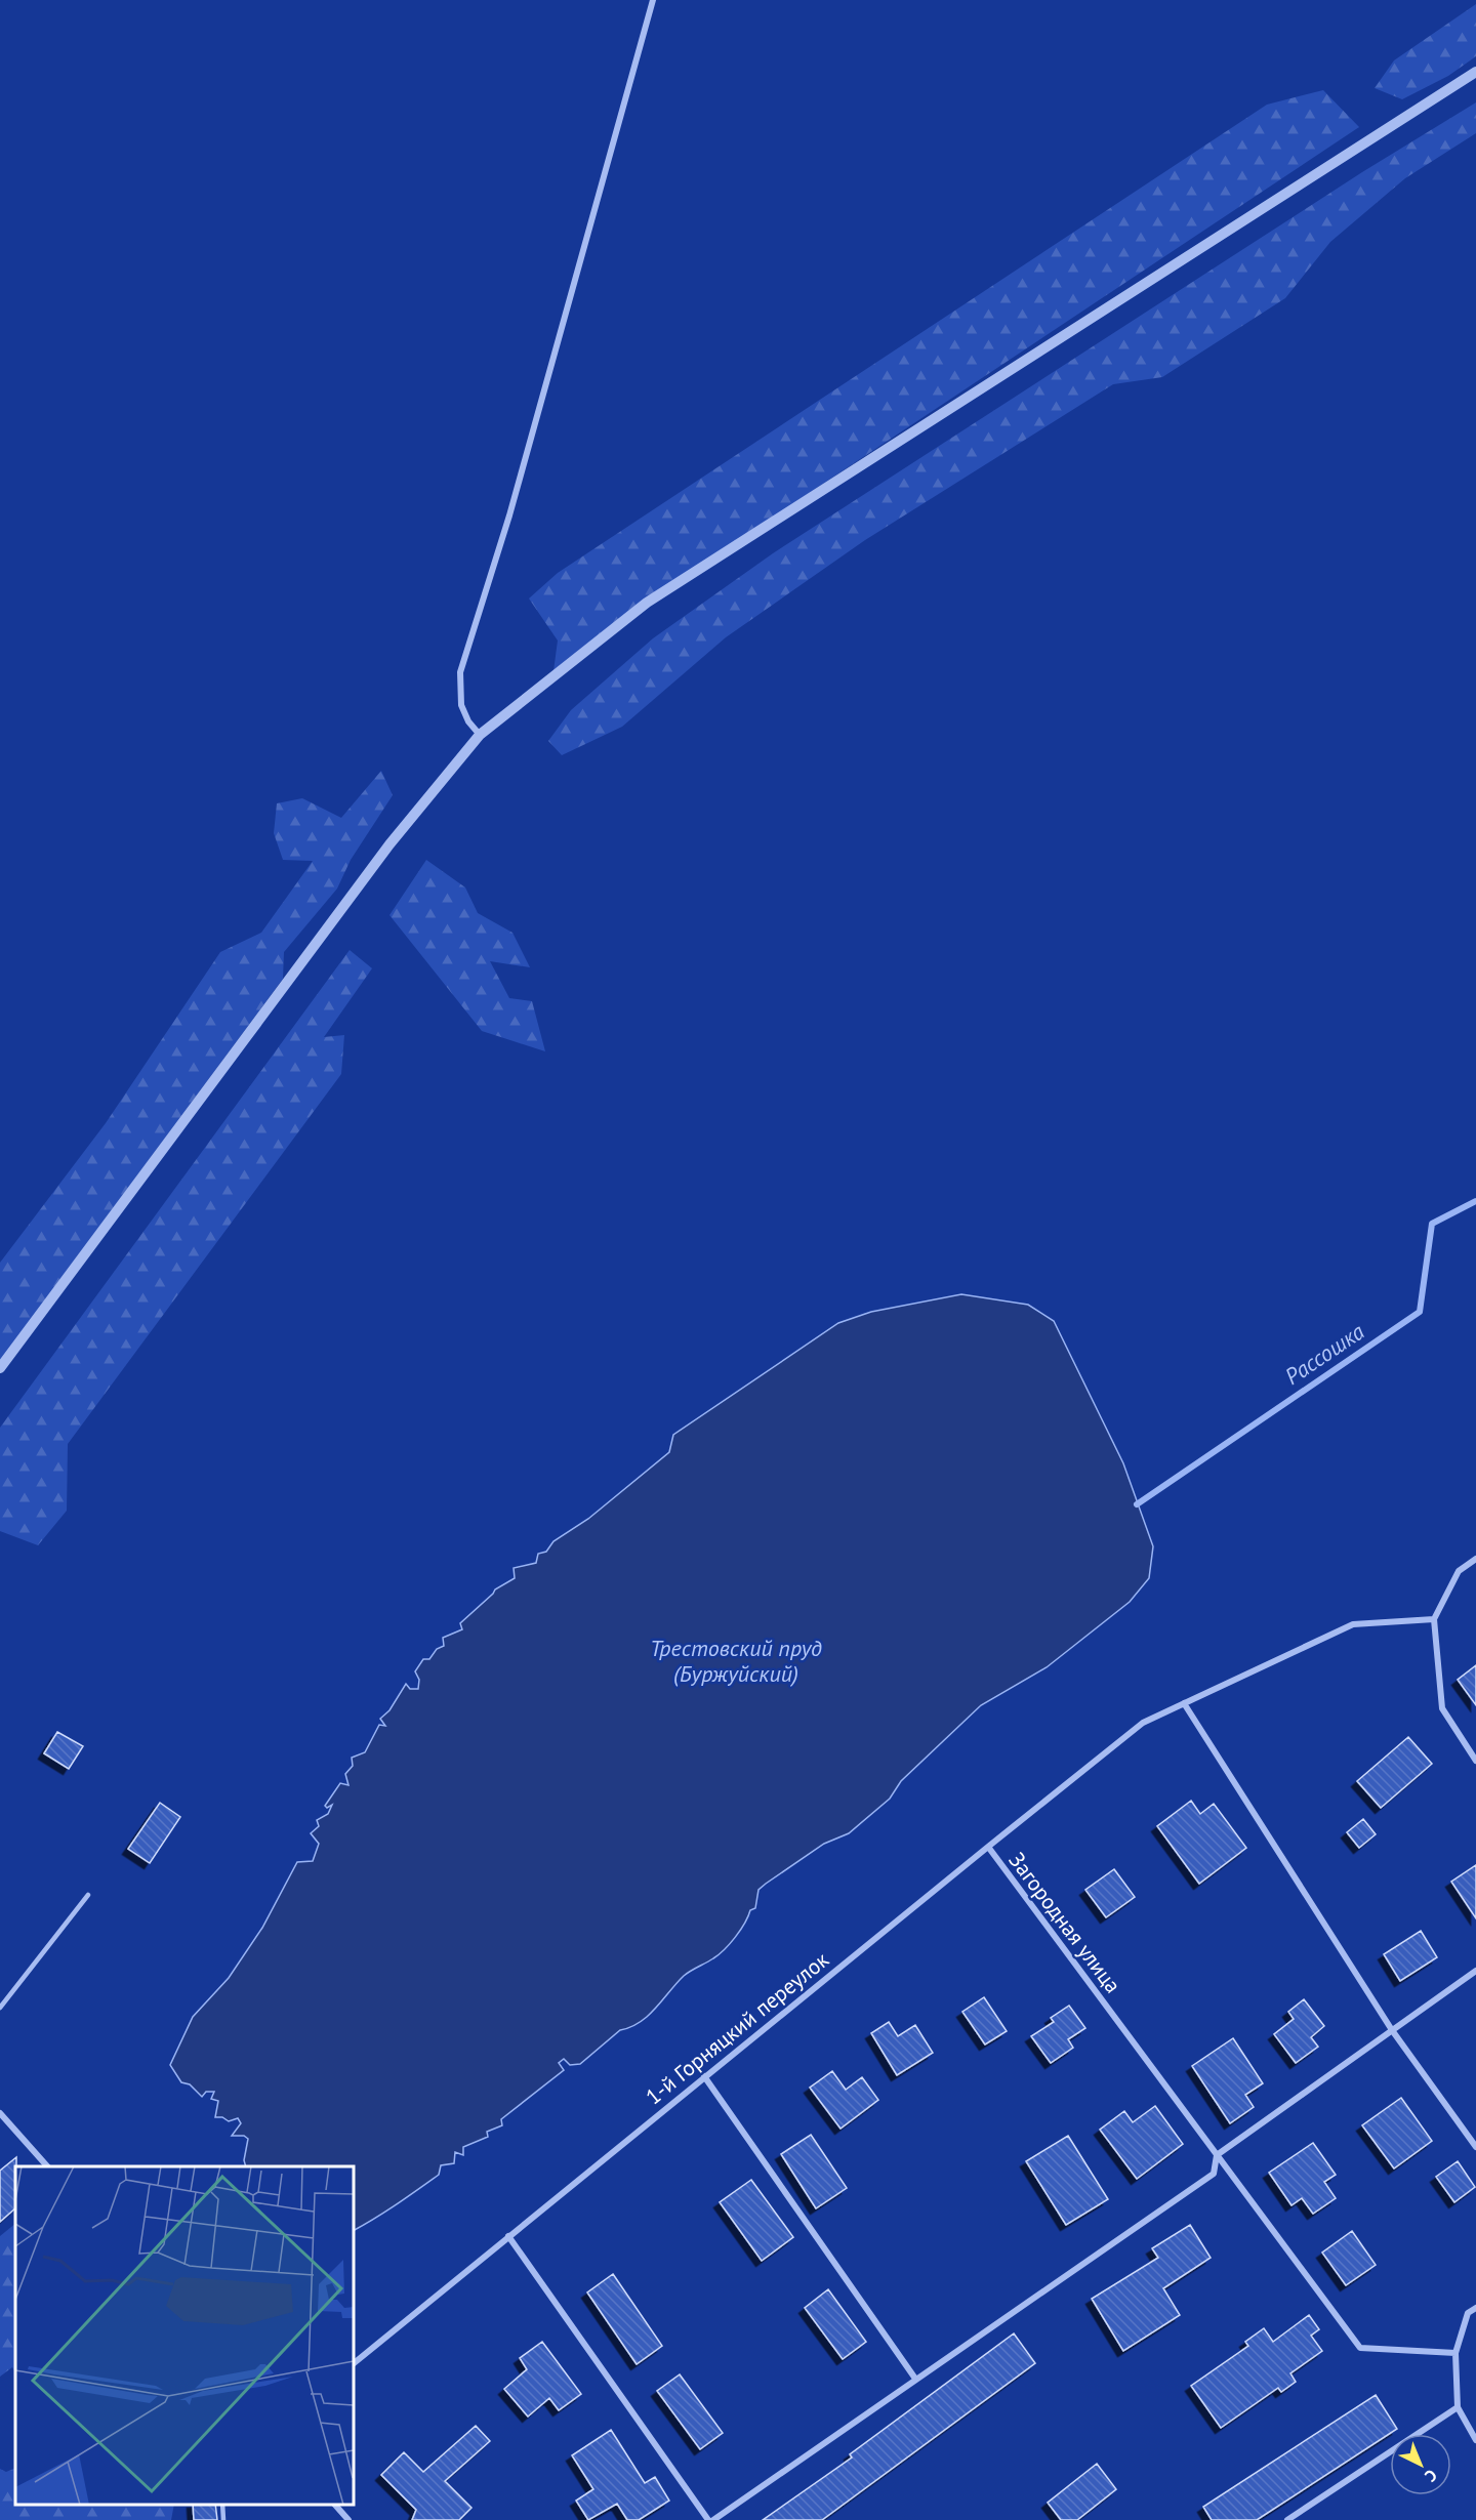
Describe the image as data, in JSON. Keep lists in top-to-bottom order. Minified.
{"streets":{"street":["Загородная улица","1-й Горняцкий переулок"]},"crossings":[["Загородная улица","1-й Горняцкий переулок"]],"water":["Рассошка","Трестовский пруд (Буржуйский)"],"north":"bottom right"}
